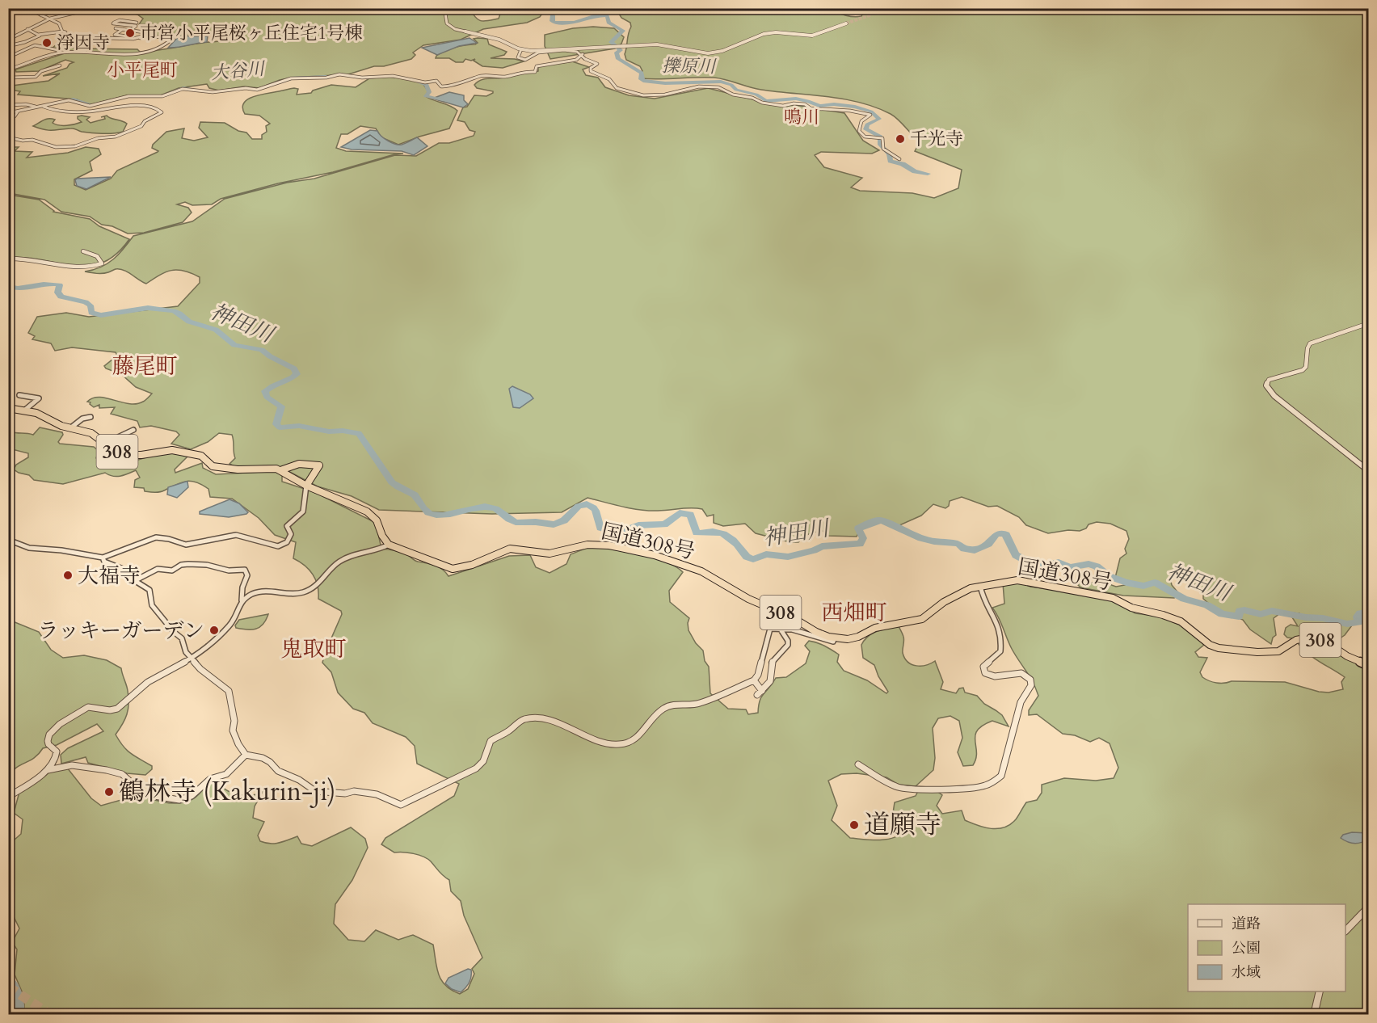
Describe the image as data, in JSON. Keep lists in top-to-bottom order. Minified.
{"streets":{"highway":["308","国道308号"]},"crossings":[["308","国道308号"]],"districts":["小平尾町","鳴川","藤尾町","西畑町","鬼取町"],"water":["擽原川","大谷川","神田川"],"places":["市営小平尾桜ヶ丘住宅1号棟","淨因寺","千光寺","大福寺","ラッキーガーデン","鶴林寺 (Kakurin-ji)","道願寺"],"legend":["道路","公園","水域"]}
